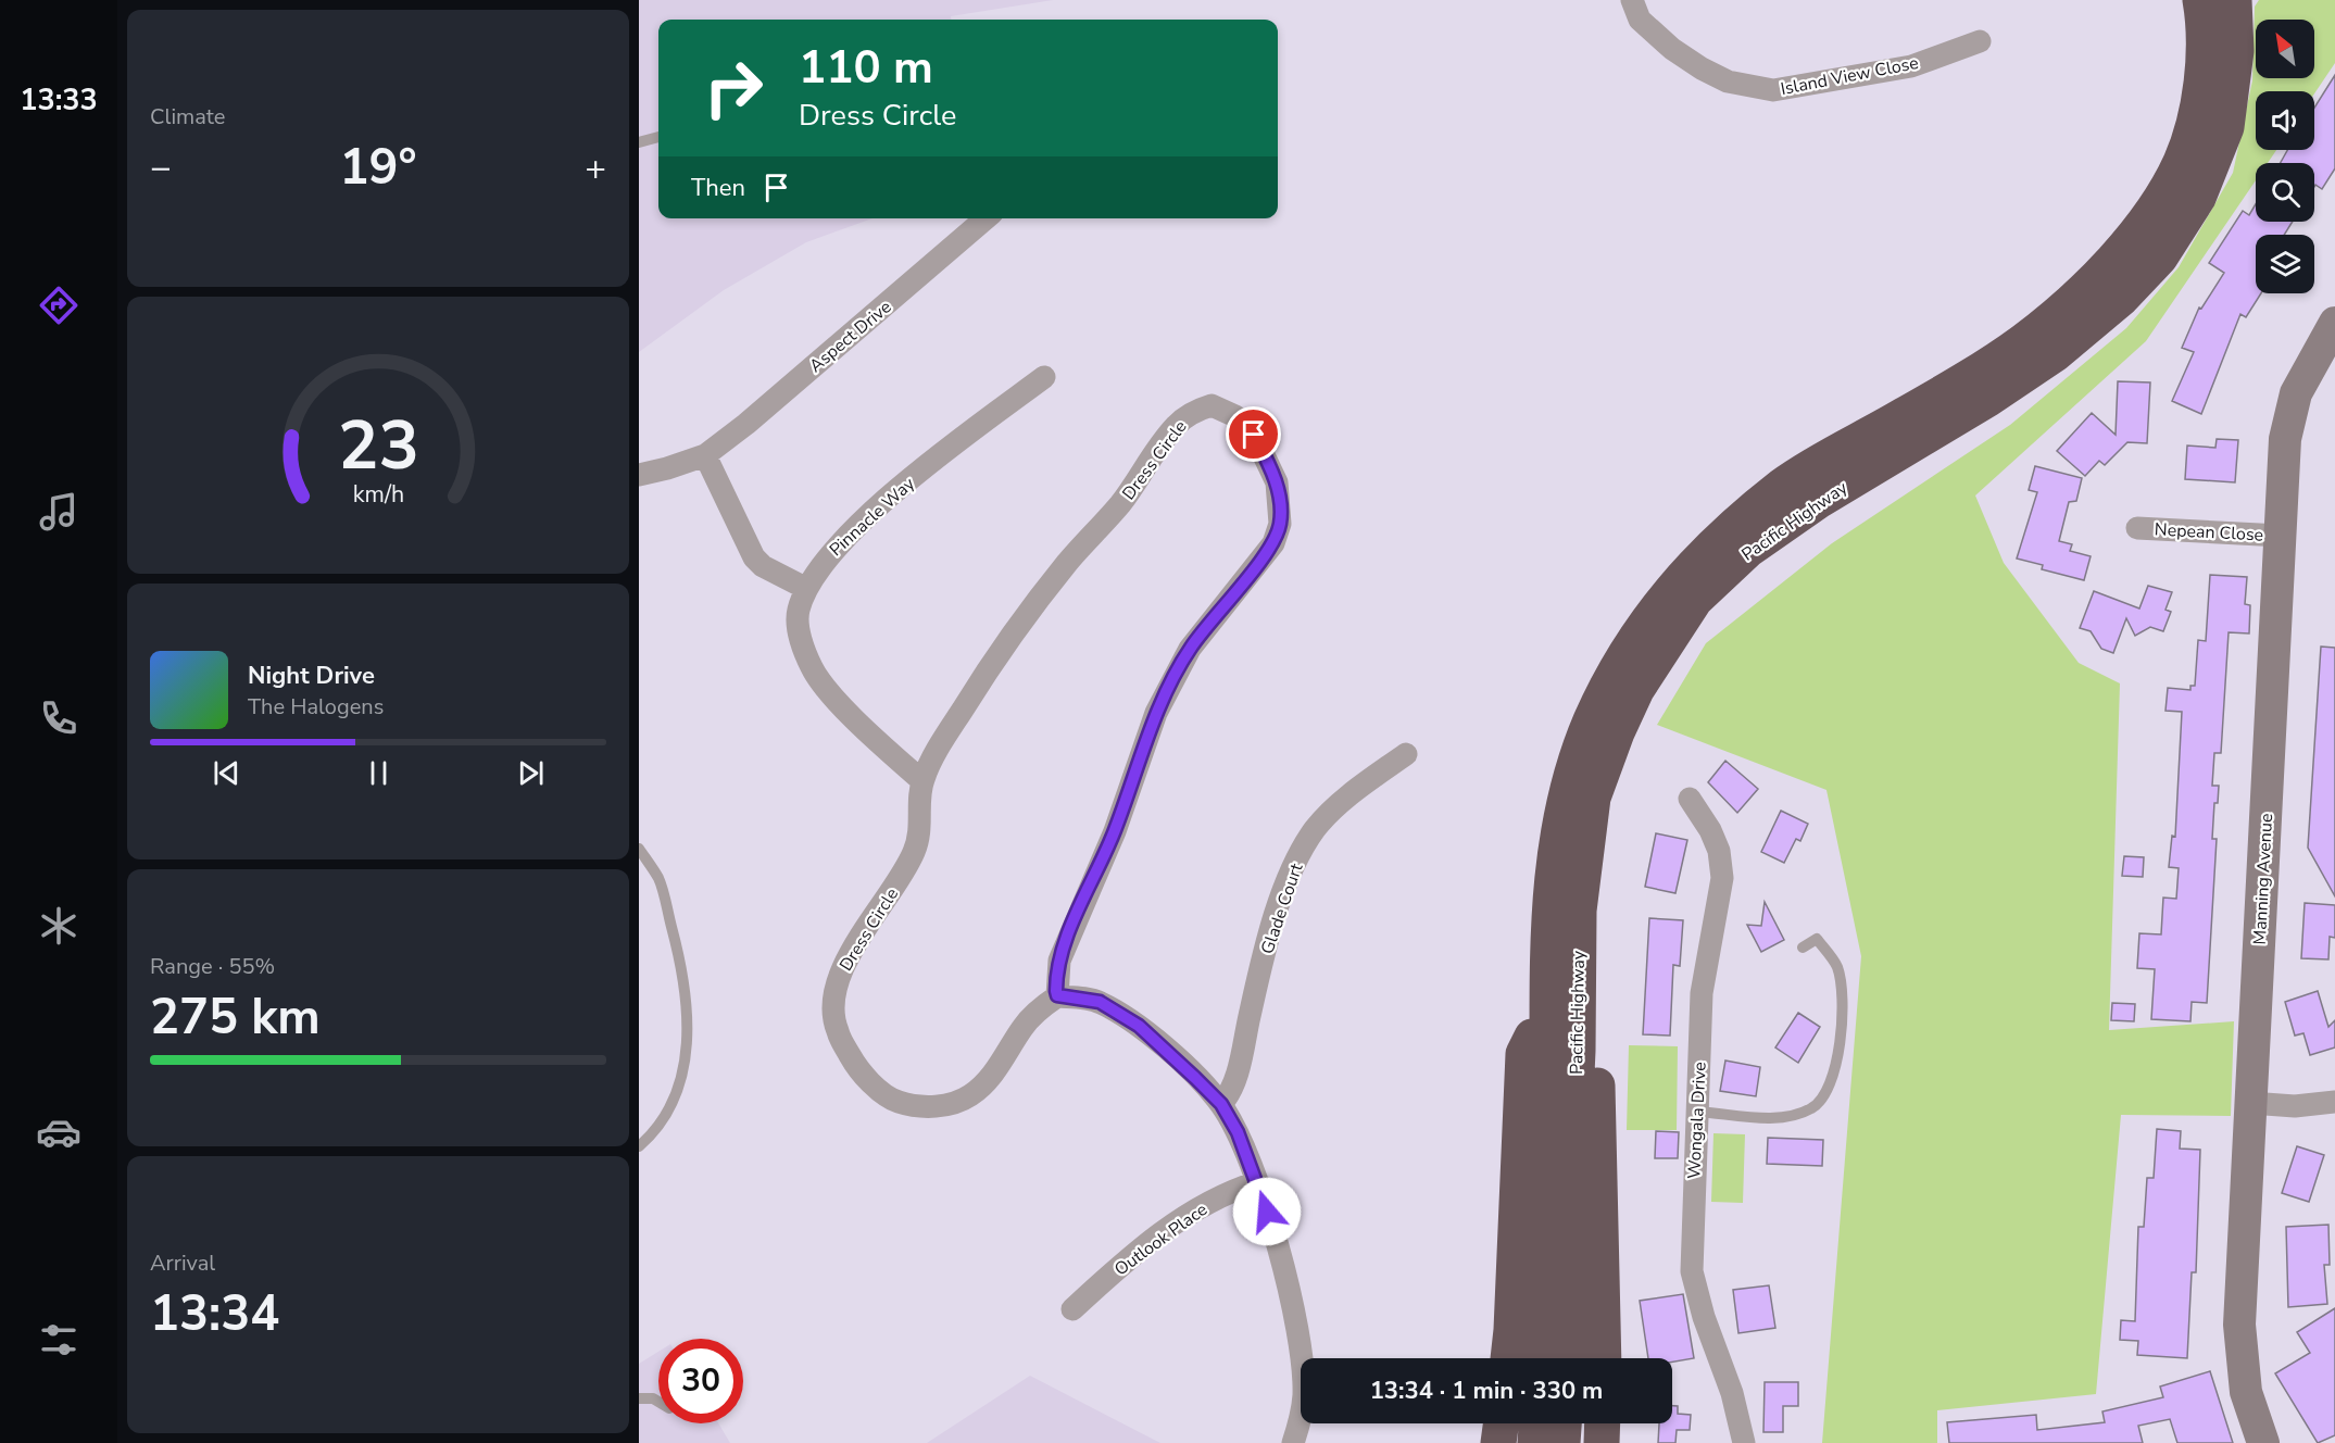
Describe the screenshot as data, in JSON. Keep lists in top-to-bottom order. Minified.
{"streets":{"highway":["Pacific Highway"],"street":["Island View Close","Aspect Drive","Dress Circle","Pinnacle Way","Nepean Close","Manning Avenue","Glade Court","Wongala Drive","Outlook Place"]},"crossings":[["Dress Circle","Pinnacle Way"],["Nepean Close","Manning Avenue"]],"north":"top left","page":{"tabs":"13:33","tile":["Climate",["Range · 55%","275 km"],["Arrival","13:34"]],"turn":["110 m","Dress Circle"],"heat":["−","19°","+"],"then":"Then","song":["Night Drive","The Halogens"],"limit":"30","trip":"13:34 · 1 min · 330 m","gauge":["23","km/h"]}}
